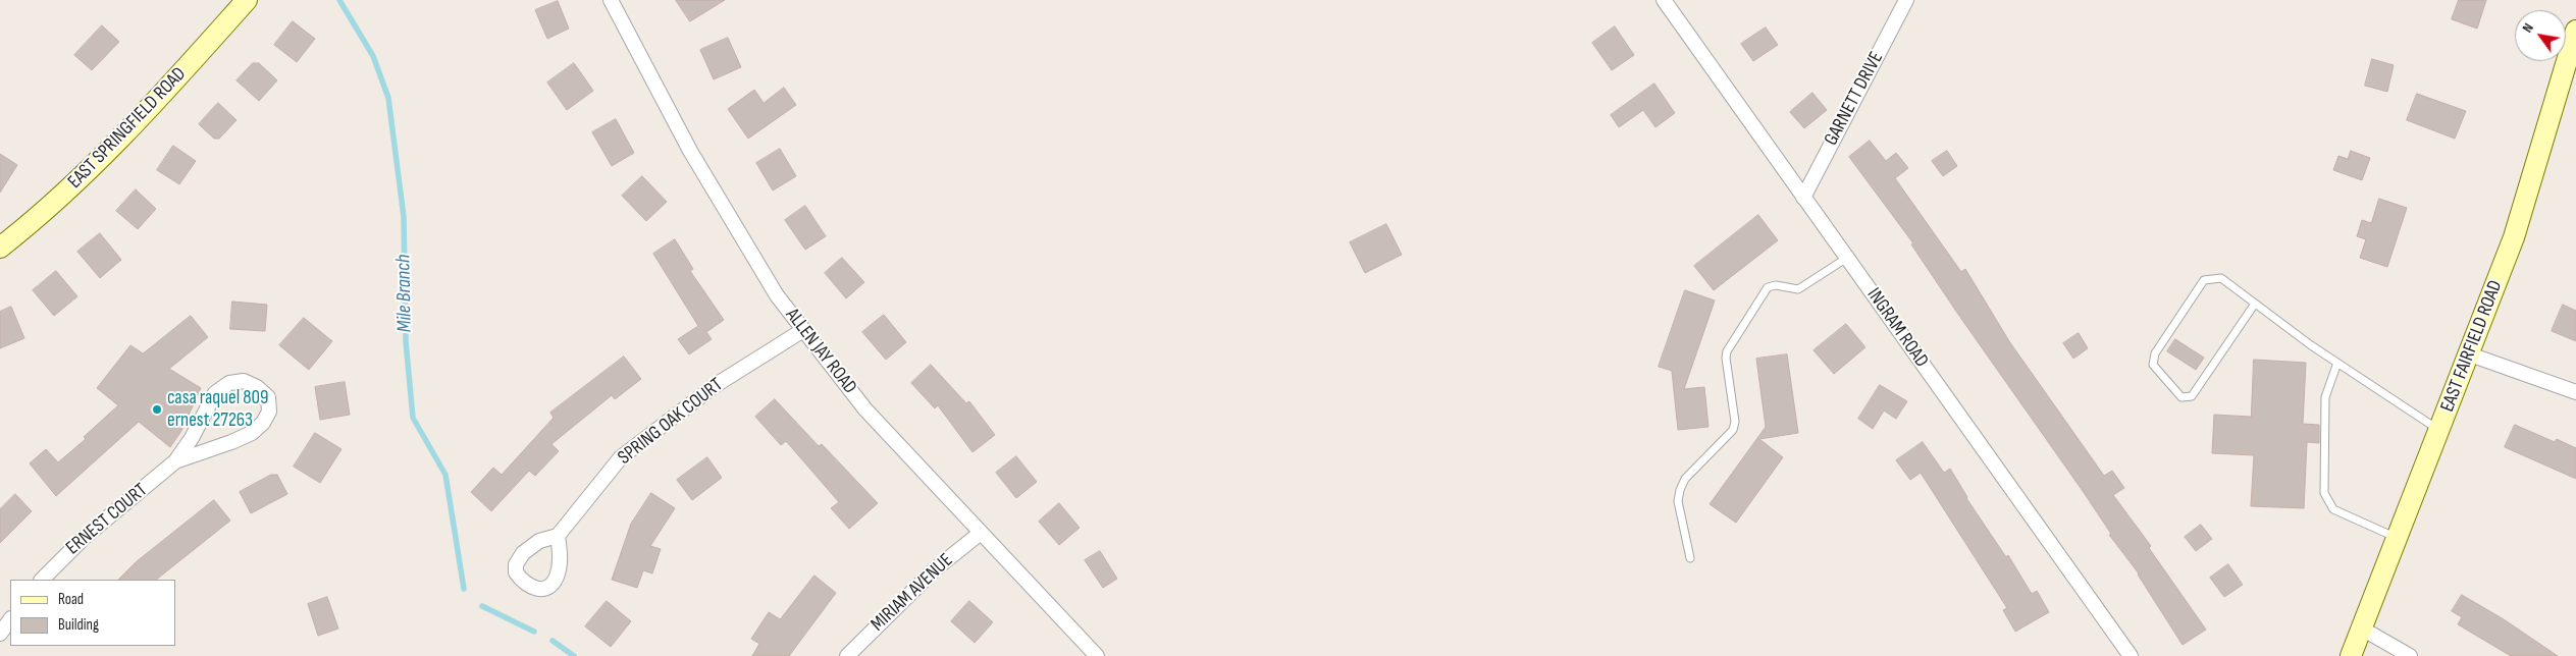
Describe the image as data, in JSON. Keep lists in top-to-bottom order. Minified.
{"streets":{"main road":["EAST SPRINGFIELD ROAD","EAST FAIRFIELD ROAD"],"street":["GARNETT DRIVE","INGRAM ROAD","ALLEN JAY ROAD","SPRING OAK COURT","ERNEST COURT","MIRIAM AVENUE"]},"crossings":[["GARNETT DRIVE","INGRAM ROAD"],["ALLEN JAY ROAD","SPRING OAK COURT"],["ALLEN JAY ROAD","MIRIAM AVENUE"]],"water":["Mile Branch"],"places":["casa raquel 809 ernest 27263"],"legend":["Road","Building"],"north":"top left"}
